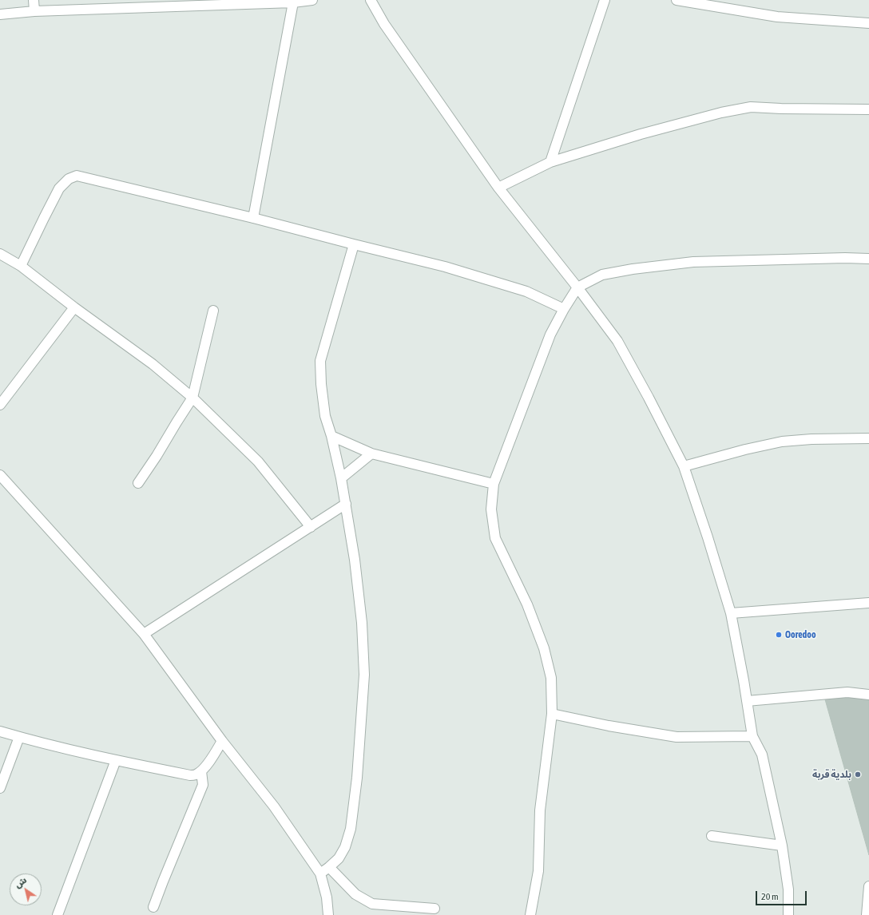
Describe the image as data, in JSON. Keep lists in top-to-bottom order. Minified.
{"places":["Ooredoo","بلدية قربة"],"scale_bar":"20 m","north":"top left"}
